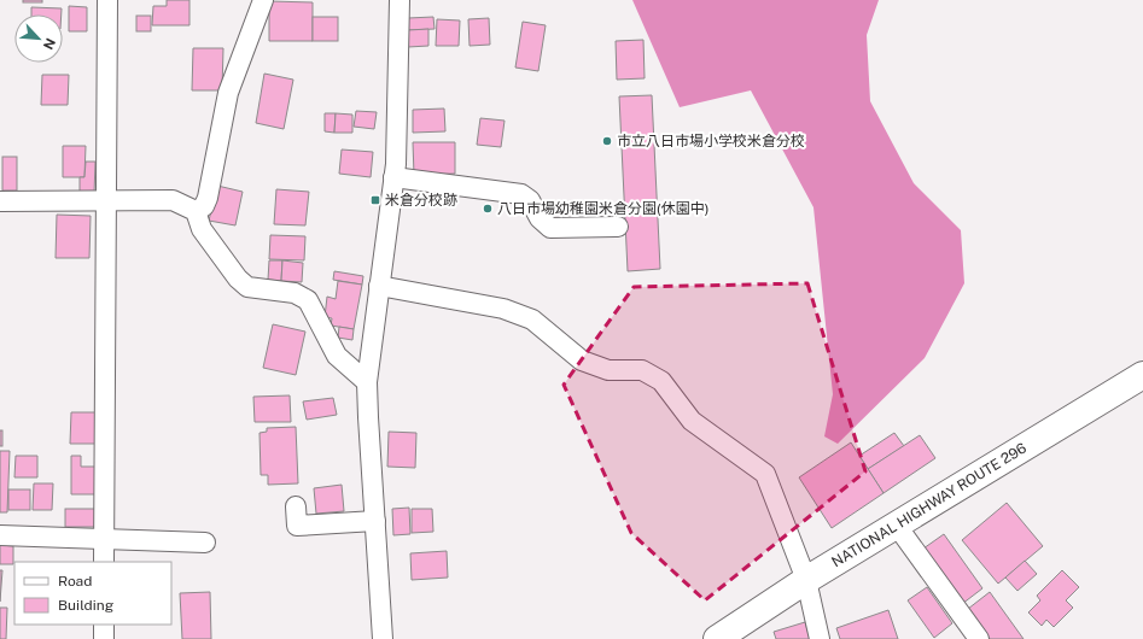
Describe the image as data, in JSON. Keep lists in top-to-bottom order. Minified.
{"streets":{"highway":["NATIONAL HIGHWAY ROUTE 296"]},"places":{"other":["市立八日市場小学校米倉分校","八日市場幼稚園米倉分園(休園中)"],"transit":["米倉分校跡"]},"legend":["Road","Building"],"north":"bottom right"}
